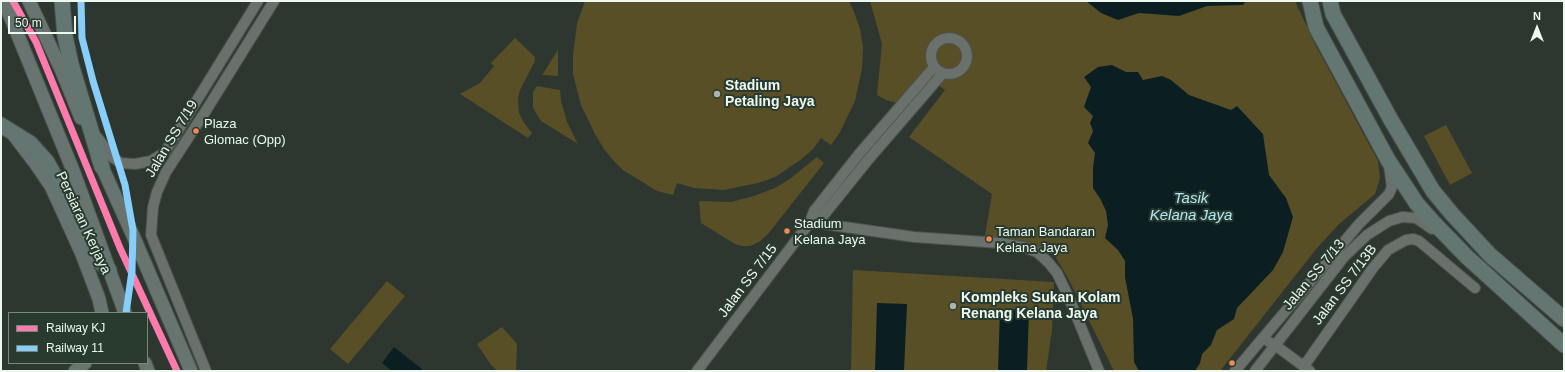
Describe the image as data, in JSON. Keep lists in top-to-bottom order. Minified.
{"streets":{"main road":["Persiaran Kerjaya"],"street":["Jalan SS 7/19","Jalan SS 7/13","Jalan SS 7/15","Jalan SS 7/13B"]},"water":["Tasik Kelana Jaya"],"places":["Stadium Petaling Jaya","Plaza Glomac (Opp)","Stadium Kelana Jaya","Taman Bandaran Kelana Jaya","Kompleks Sukan Kolam Renang Kelana Jaya"],"lines":["rail line KJ","rail line 11"],"legend":["Railway KJ","Railway 11"],"scale_bar":"50 m","north":"top"}
